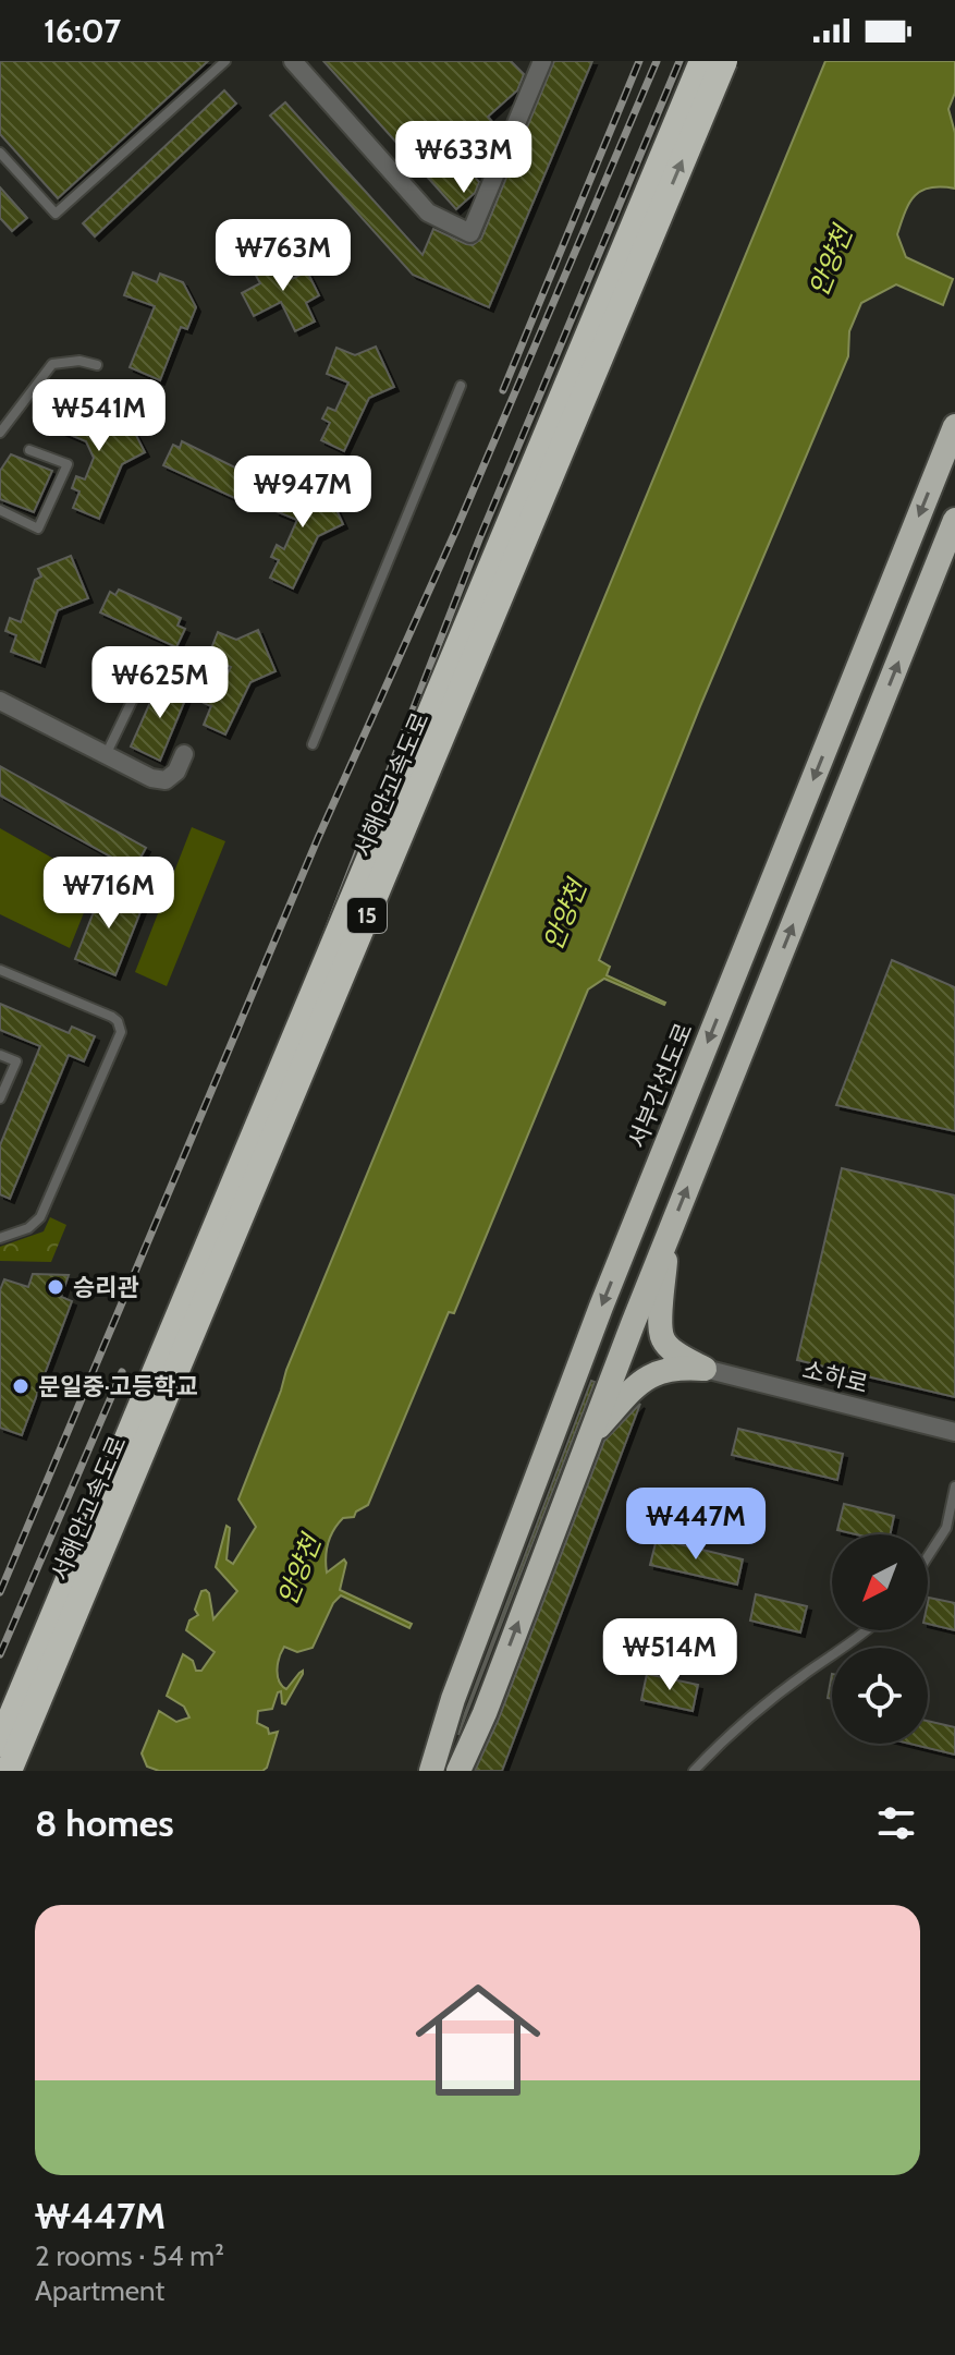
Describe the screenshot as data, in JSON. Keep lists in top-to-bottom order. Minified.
{"streets":{"highway":["서해안고속도로","15","서부간선도로"],"street":["소하로"]},"water":["안양천"],"places":["승리관","문일중·고등학교"],"north":"bottom left","page":{"status":"16:07","price":["₩633M","₩763M","₩541M","₩947M","₩625M","₩716M","₩447M","₩514M"],"heading":"8 homes","list":[{"name":"₩447M","note":"2 rooms · 54 m² · Apartment"}]}}
